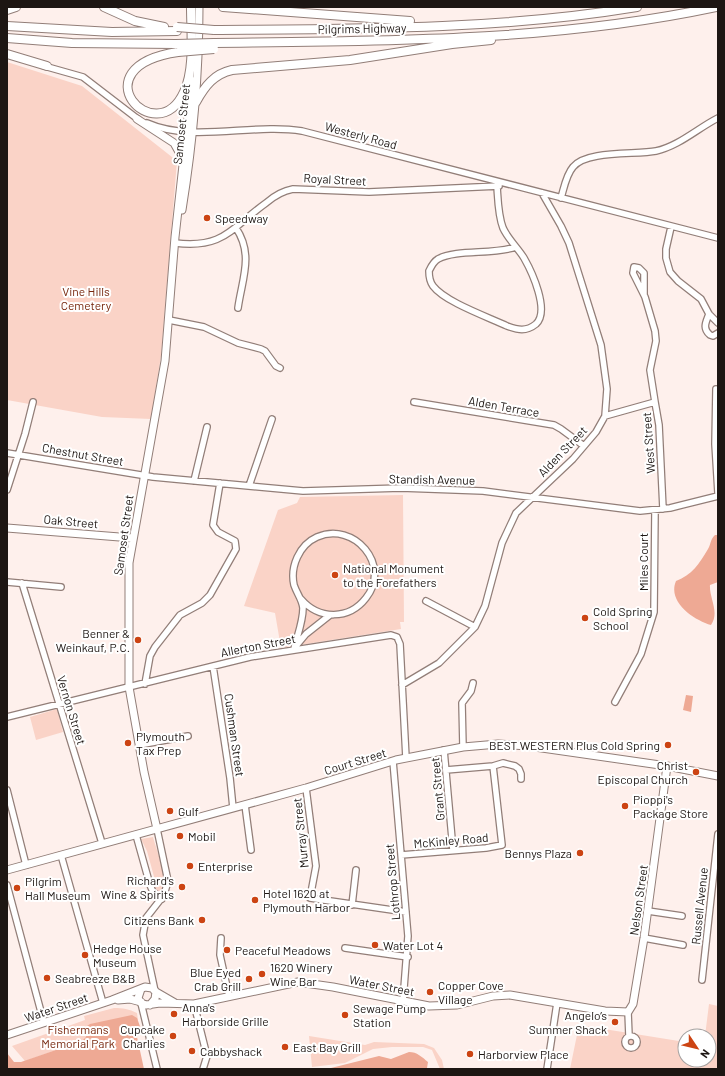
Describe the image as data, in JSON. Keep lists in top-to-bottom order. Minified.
{"streets":{"highway":["Pilgrims Highway","Samoset Street"],"main road":["Oak Street","Court Street","Nelson Street","Water Street"],"street":["Westerly Road","Royal Street","Alden Terrace","West Street","Alden Street","Chestnut Street","Standish Avenue","Miles Court","Allerton Street","Vernon Street","Cushman Street","Grant Street","Murray Street","McKinley Road","Lothrop Street","Russell Avenue"]},"crossings":[["Samoset Street","Westerly Road"],["Samoset Street","Royal Street"],["Samoset Street","Chestnut Street"],["Samoset Street","Standish Avenue"],["Samoset Street","Oak Street"],["Samoset Street","Allerton Street"],["Samoset Street","Court Street"],["Westerly Road","Royal Street"],["Westerly Road","Alden Street"],["Alden Terrace","Alden Street"],["West Street","Alden Street"],["West Street","Standish Avenue"],["Alden Street","Standish Avenue"],["Alden Street","Allerton Street"],["Chestnut Street","Standish Avenue"],["Standish Avenue","Miles Court"],["Allerton Street","Vernon Street"],["Allerton Street","Cushman Street"],["Allerton Street","Court Street"],["Vernon Street","Court Street"],["Cushman Street","Court Street"],["Court Street","Grant Street"],["Court Street","Murray Street"],["Court Street","Lothrop Street"],["Court Street","Nelson Street"],["Grant Street","McKinley Road"],["Murray Street","Lothrop Street"],["McKinley Road","Lothrop Street"],["Lothrop Street","Water Street"],["Nelson Street","Water Street"]],"parks":["Vine Hills Cemetery","Fishermans Memorial Park"],"places":["Speedway","National Monument to the Forefathers","Cold Spring School","Benner & Weinkauf, P.C.","Plymouth Tax Prep","BEST WESTERN Plus Cold Spring","Christ Episcopal Church","Pioppi's Package Store","Gulf","Mobil","Bennys Plaza","Enterprise","Richard's Wine & Spirits","Pilgrim Hall Museum","Hotel 1620 at Plymouth Harbor","Citizens Bank","Water Lot 4","Peaceful Meadows","Hedge House Museum","1620 Winery Wine Bar","Seabreeze B&B","Blue Eyed Crab Grill","Copper Cove Village","Anna's Harborside Grille","Sewage Pump Station","Angelo’s Summer Shack","Cupcake Charlies","East Bay Grill","Cabbyshack","Harborview Place"],"north":"bottom right"}
